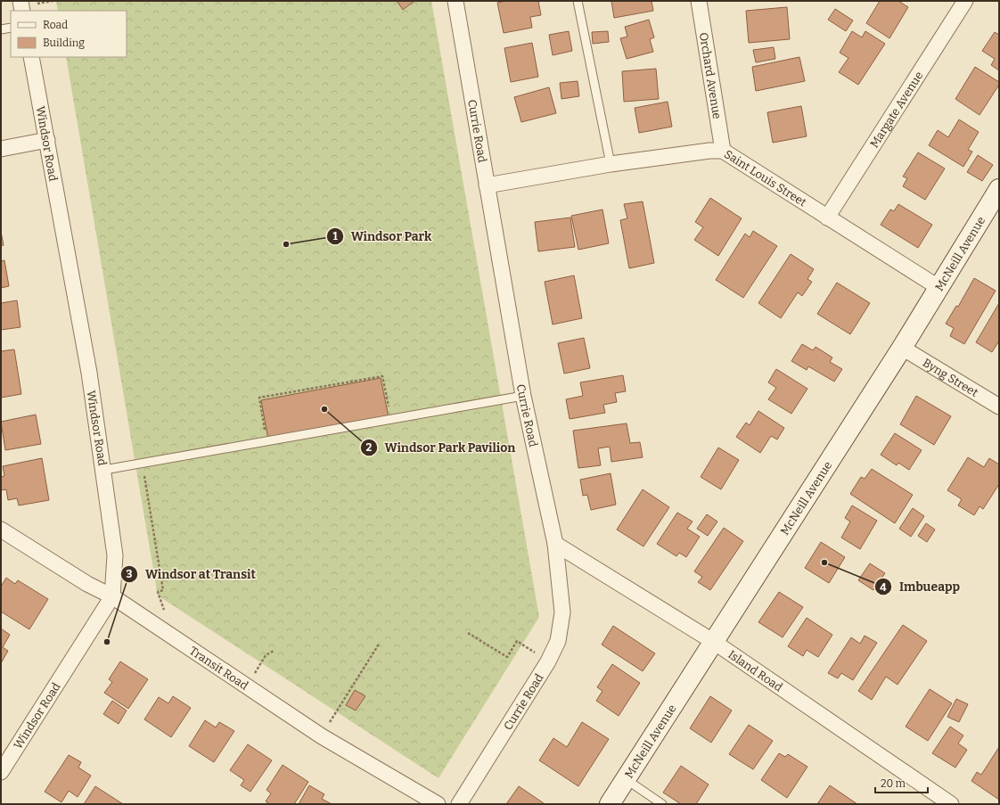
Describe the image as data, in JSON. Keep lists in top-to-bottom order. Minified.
{"streets":{"street":["Orchard Avenue","Margate Avenue","Currie Road","Windsor Road","Saint Louis Street","McNeill Avenue","Byng Street","Transit Road","Island Road"]},"crossings":[["Orchard Avenue","Saint Louis Street"],["Margate Avenue","Saint Louis Street"],["Currie Road","Saint Louis Street"],["Currie Road","Island Road"],["Windsor Road","Transit Road"],["Saint Louis Street","McNeill Avenue"],["McNeill Avenue","Byng Street"],["McNeill Avenue","Island Road"]],"places":["Windsor Park","Windsor Park Pavilion","Imbueapp","Windsor at Transit"],"legend":["Road","Building"],"scale_bar":"20 m"}
